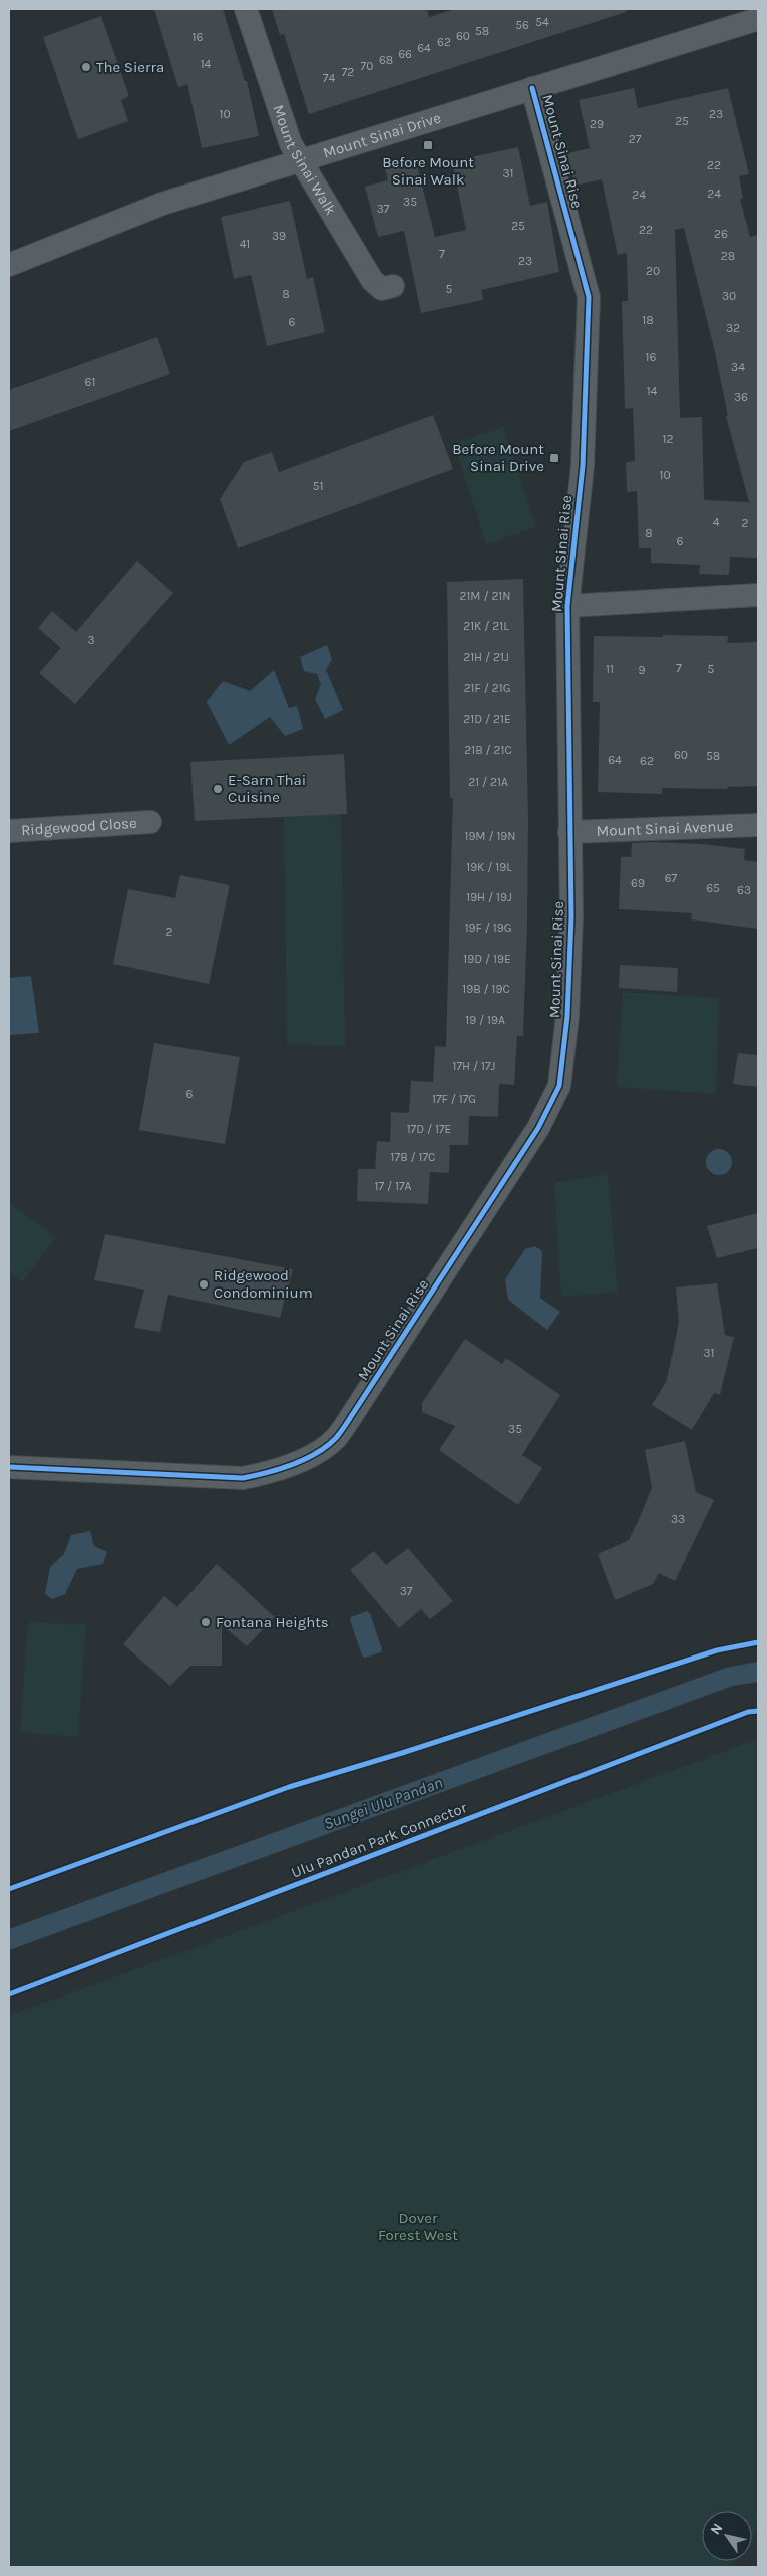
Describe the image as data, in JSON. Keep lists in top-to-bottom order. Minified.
{"streets":{"street":["Mount Sinai Drive","Mount Sinai Rise","Mount Sinai Walk","Ridgewood Close","Mount Sinai Avenue"],"cycle path":["Ulu Pandan Park Connector"]},"crossings":[["Mount Sinai Drive","Mount Sinai Rise"],["Mount Sinai Drive","Mount Sinai Walk"],["Mount Sinai Rise","Mount Sinai Avenue"]],"water":["Sungei Ulu Pandan"],"parks":["Dover Forest West"],"places":{"other":["The Sierra","E-Sarn Thai Cuisine","Ridgewood Condominium","Fontana Heights"],"transit":["Before Mount Sinai Walk","Before Mount Sinai Drive"]},"house_numbers":["54","56","58","60","16","62","64","66","68","14","70","72","74","10","23","25","29","27","22","31","24","24","35","37","25","22","26","39","41","7","28","23","20","5","8","30","18","6","32","16","34","61","14","36","12","10","51","4","2","8","6","21M / 21N","21K / 21L","3","21H / 21J","7","11","5","9","21F / 21G","21D / 21E","21B / 21C","60","58","64","62","21 / 21A","19M / 19N","19K / 19L","67","69","65","63","19H / 19J","19F / 19G","2","19D / 19E","19B / 19C","19 / 19A","17H / 17J","6","17F / 17G","17D / 17E","17B / 17C","17 / 17A","31","35","33","37"],"north":"top left"}
